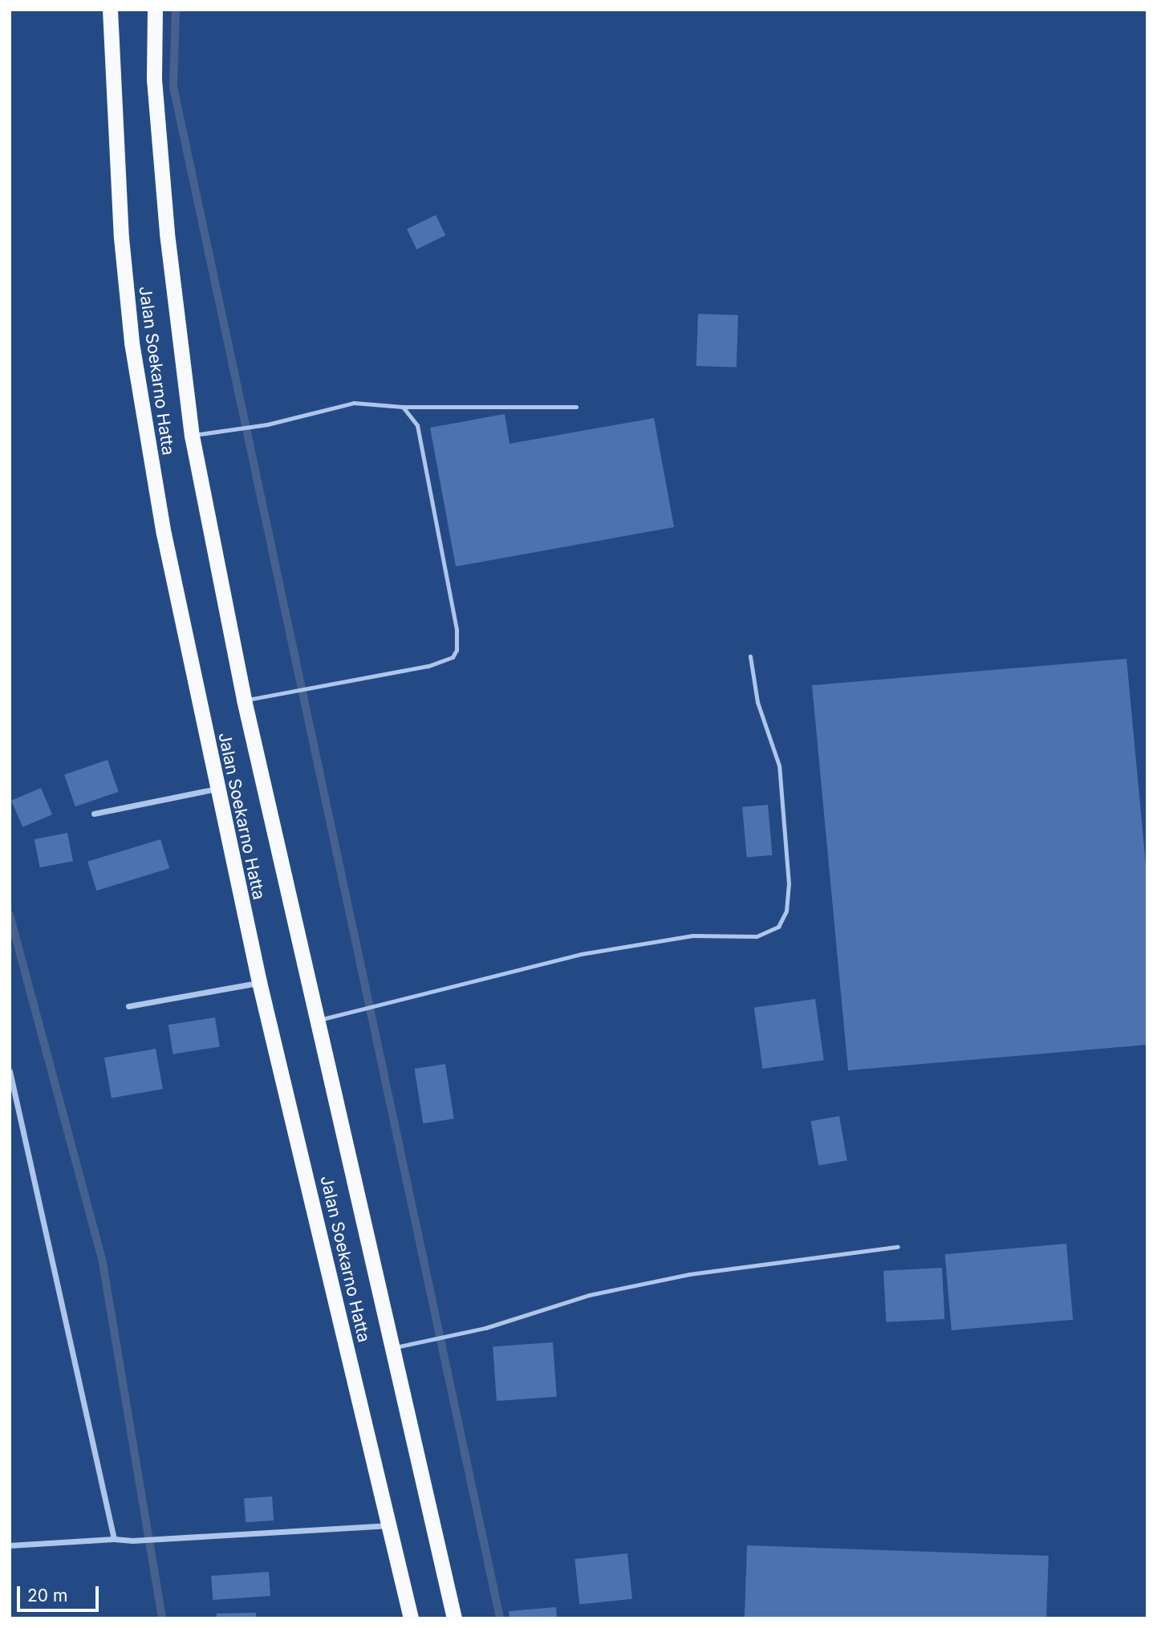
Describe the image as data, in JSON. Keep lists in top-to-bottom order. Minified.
{"streets":{"highway":["Jalan Soekarno Hatta"]},"scale_bar":"20 m"}
